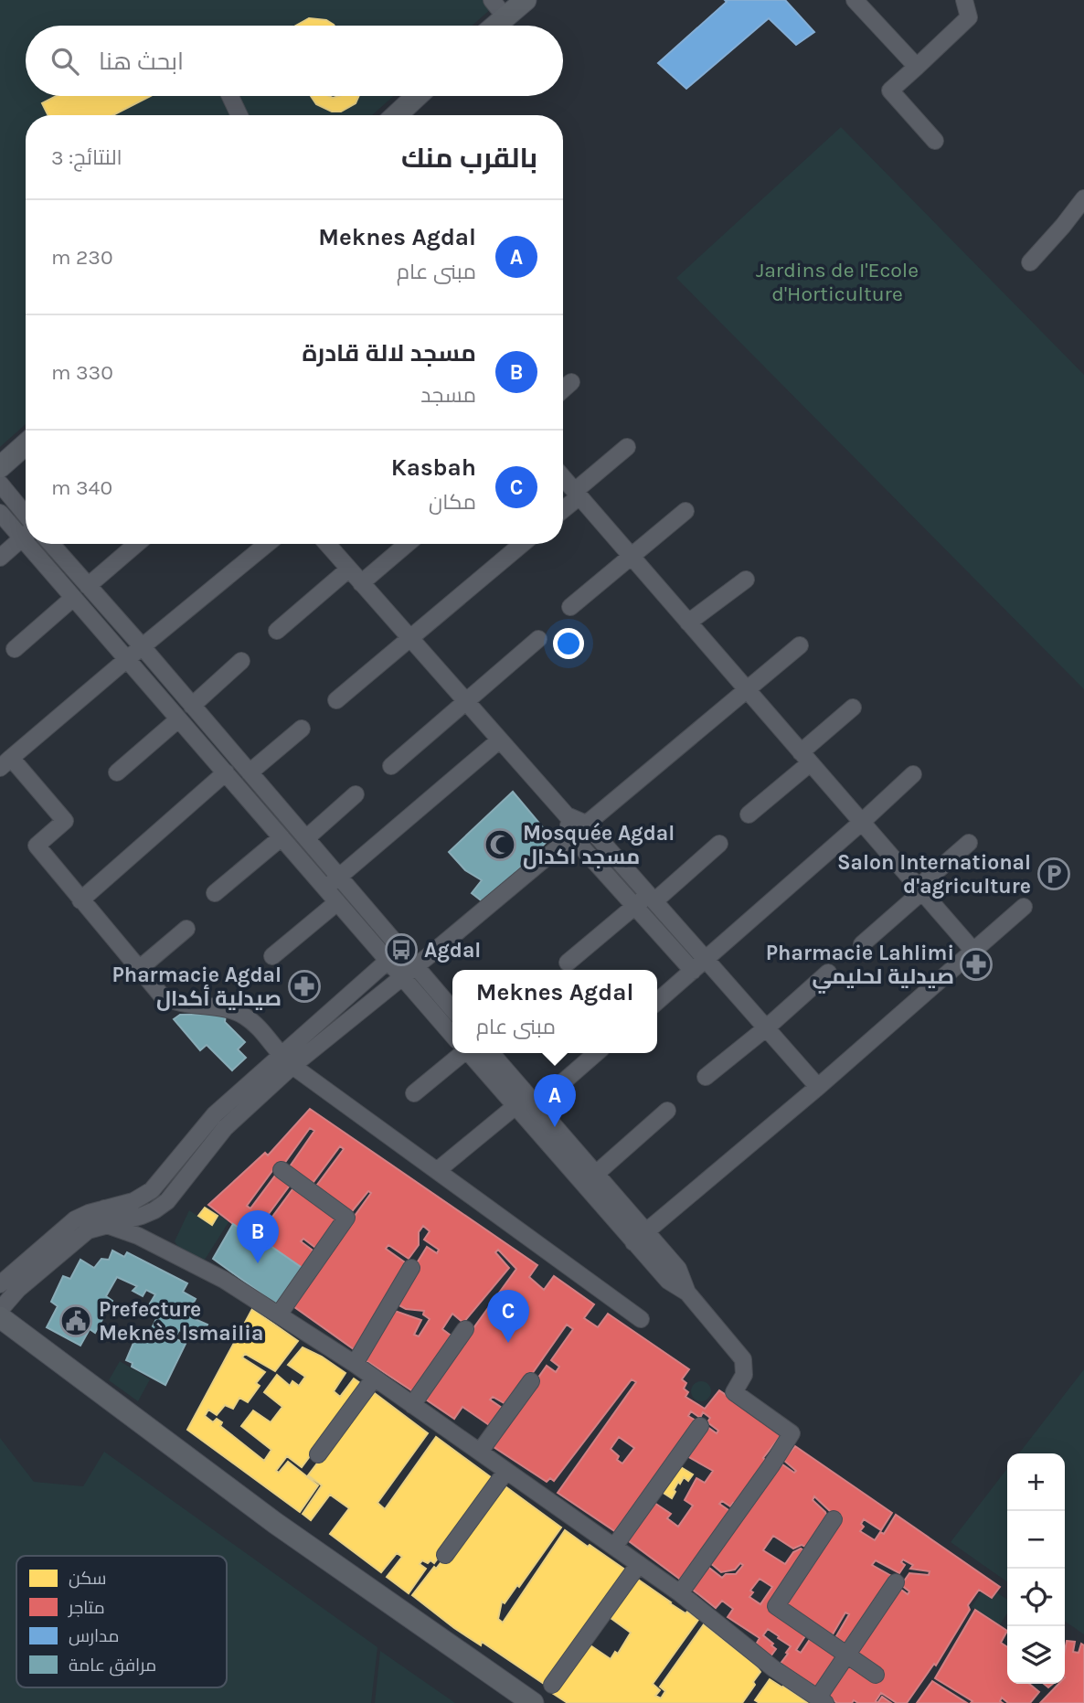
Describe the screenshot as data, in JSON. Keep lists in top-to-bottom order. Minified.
{"parks":["Jardins de I'Ecole d'Horticulture"],"places":{"mosque":["Mosquée Agdal مسجد اكدال"],"parking":["Salon International d'agriculture"],"bus stop":["Agdal"],"pharmacy":["Pharmacie Lahlimi صيدلية لحليمي","Pharmacie Agdal صيدلية أكدال"],"public building":["Prefecture Meknès Ismailia"]},"legend":["سكن","متاجر","مدارس","مرافق عامة"],"page":{"search":"ابحث هنا","heading":["بالقرب منك","النتائج: 3"],"list":[{"mark":"A","name":"Meknes Agdal","note":"مبنى عام","value":"230 m"},{"mark":"B","name":"مسجد لالة قادرة","note":"مسجد","value":"330 m"},{"mark":"C","name":"Kasbah","note":"مكان","value":"340 m"}],"popup":["Meknes Agdal","مبنى عام"],"pins":["A","B","C"],"map_buttons":["+","−"]}}
